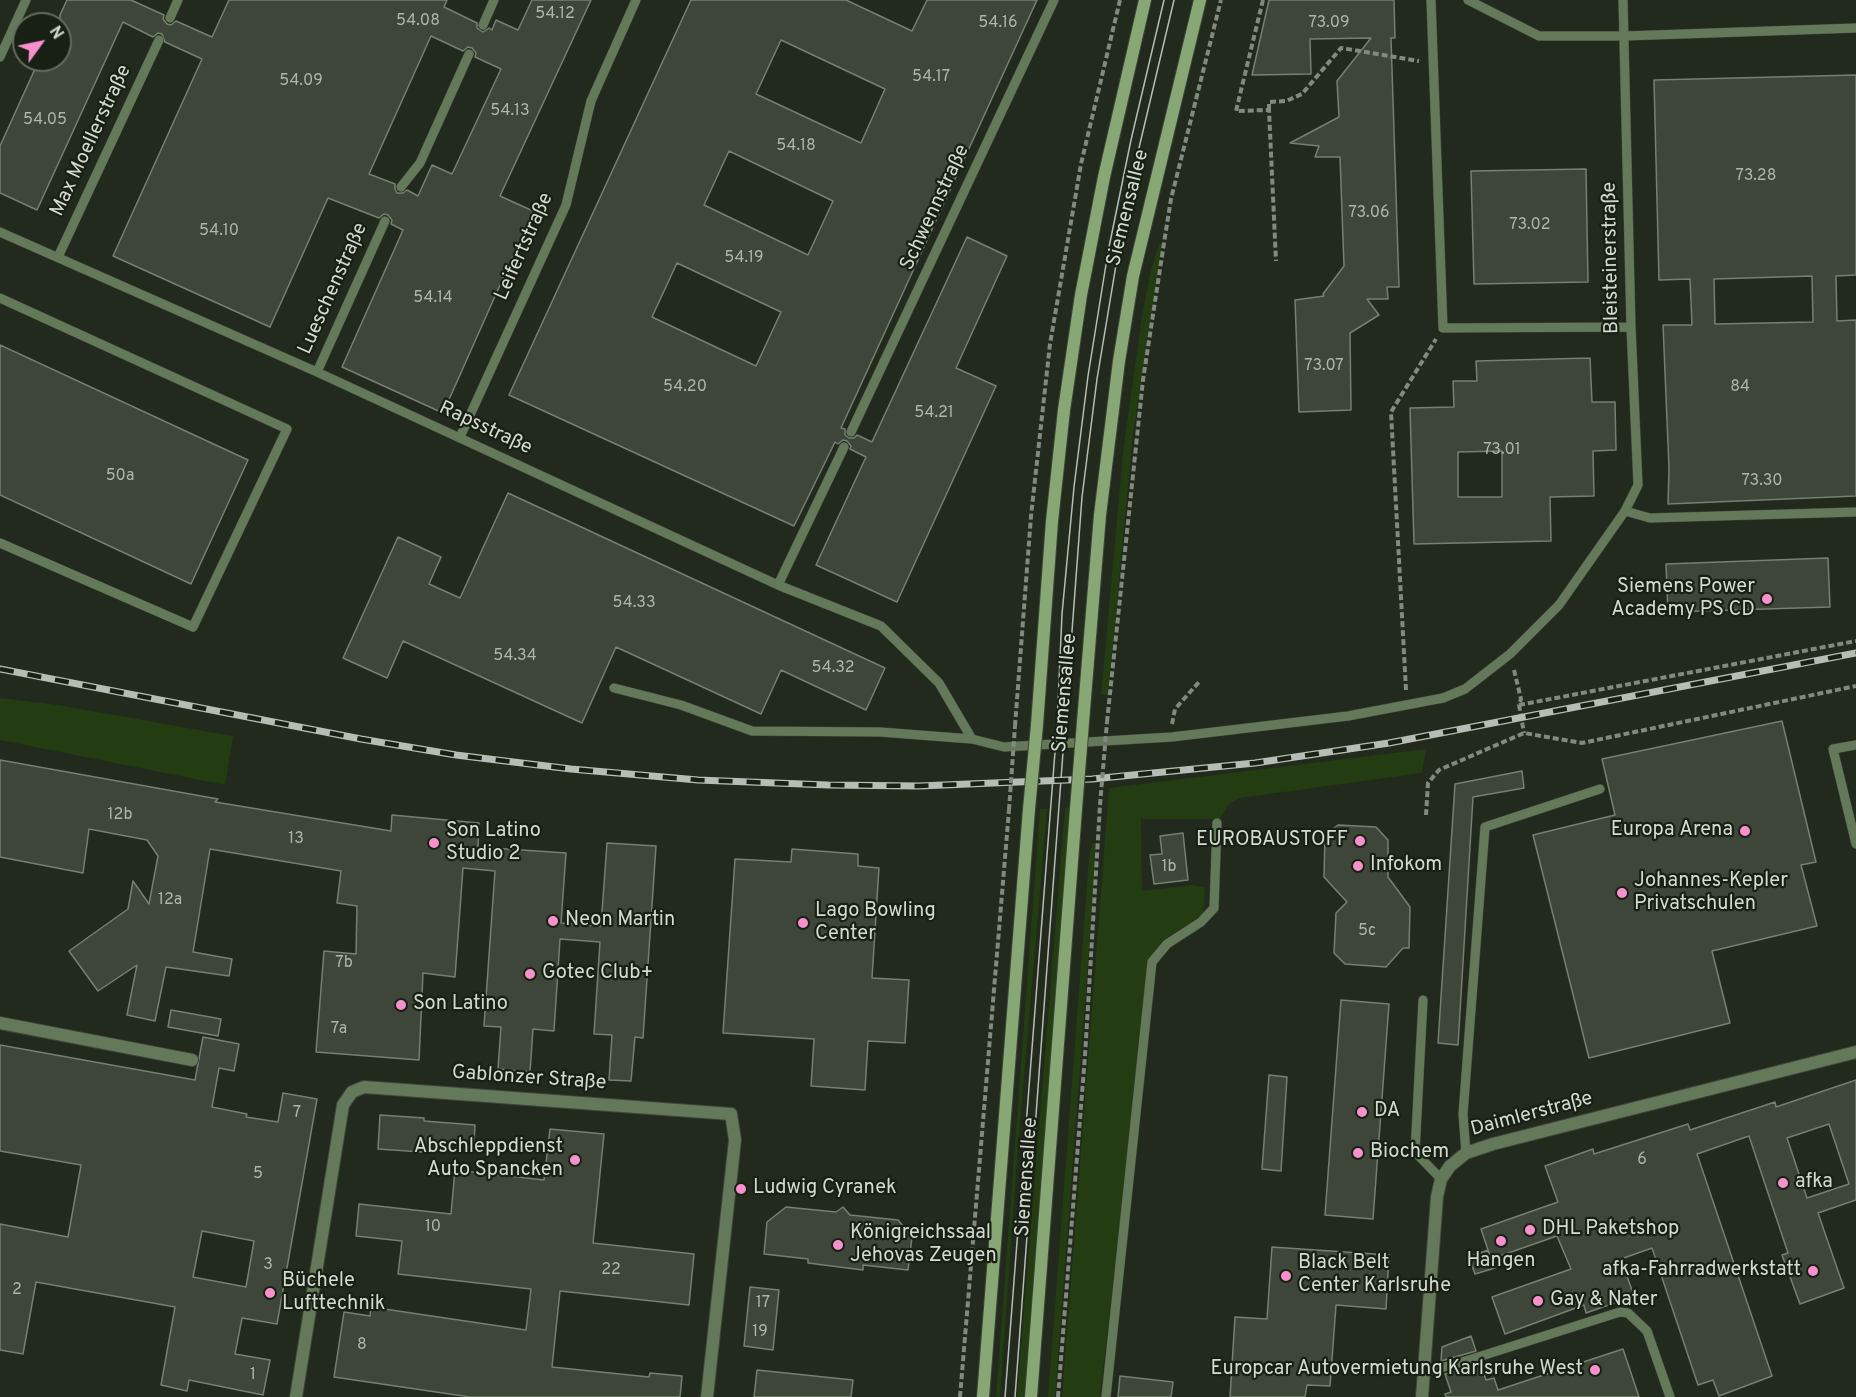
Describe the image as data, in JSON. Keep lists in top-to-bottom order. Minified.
{"streets":{"main road":["Siemensallee"],"street":["Gablonzer Straße","Daimlerstraße"],"lane":["Max Moellerstraße","Schwennstraße","Leifertstraße","Bleisteinerstraße","Lueschenstraße","Rapsstraße"]},"crossings":[["Max Moellerstraße","Rapsstraße"],["Leifertstraße","Rapsstraße"],["Bleisteinerstraße","Rapsstraße"],["Lueschenstraße","Rapsstraße"]],"places":["Siemens Power Academy PS CD","Europa Arena","EUROBAUSTOFF","Son Latino Studio 2","Infokom","Johannes-Kepler Privatschulen","Neon Martin","Lago Bowling Center","Gotec Club+","Son Latino","DA","Biochem","Abschleppdienst Auto Spancken","afka","Ludwig Cyranek","DHL Paketshop","Hangen","Königreichssaal Jehovas Zeugen","afka-Fahrradwerkstatt","Black Belt Center Karlsruhe","Büchele Lufttechnik","Gay & Nater","Europcar Autovermietung Karlsruhe West"],"house_numbers":["54.12","54.08","54.16","73.09","54.17","54.09","54.13","54.05","54.18","73.28","73.06","73.02","54.10","54.19","54.14","73.07","54.20","84","54.21","73.01","50a","73.30","54.33","54.34","54.32","12b","13","1b","12a","5c","7b","7a","7","6","5","10","3","22","2","17","19","8","1"],"north":"top right"}
